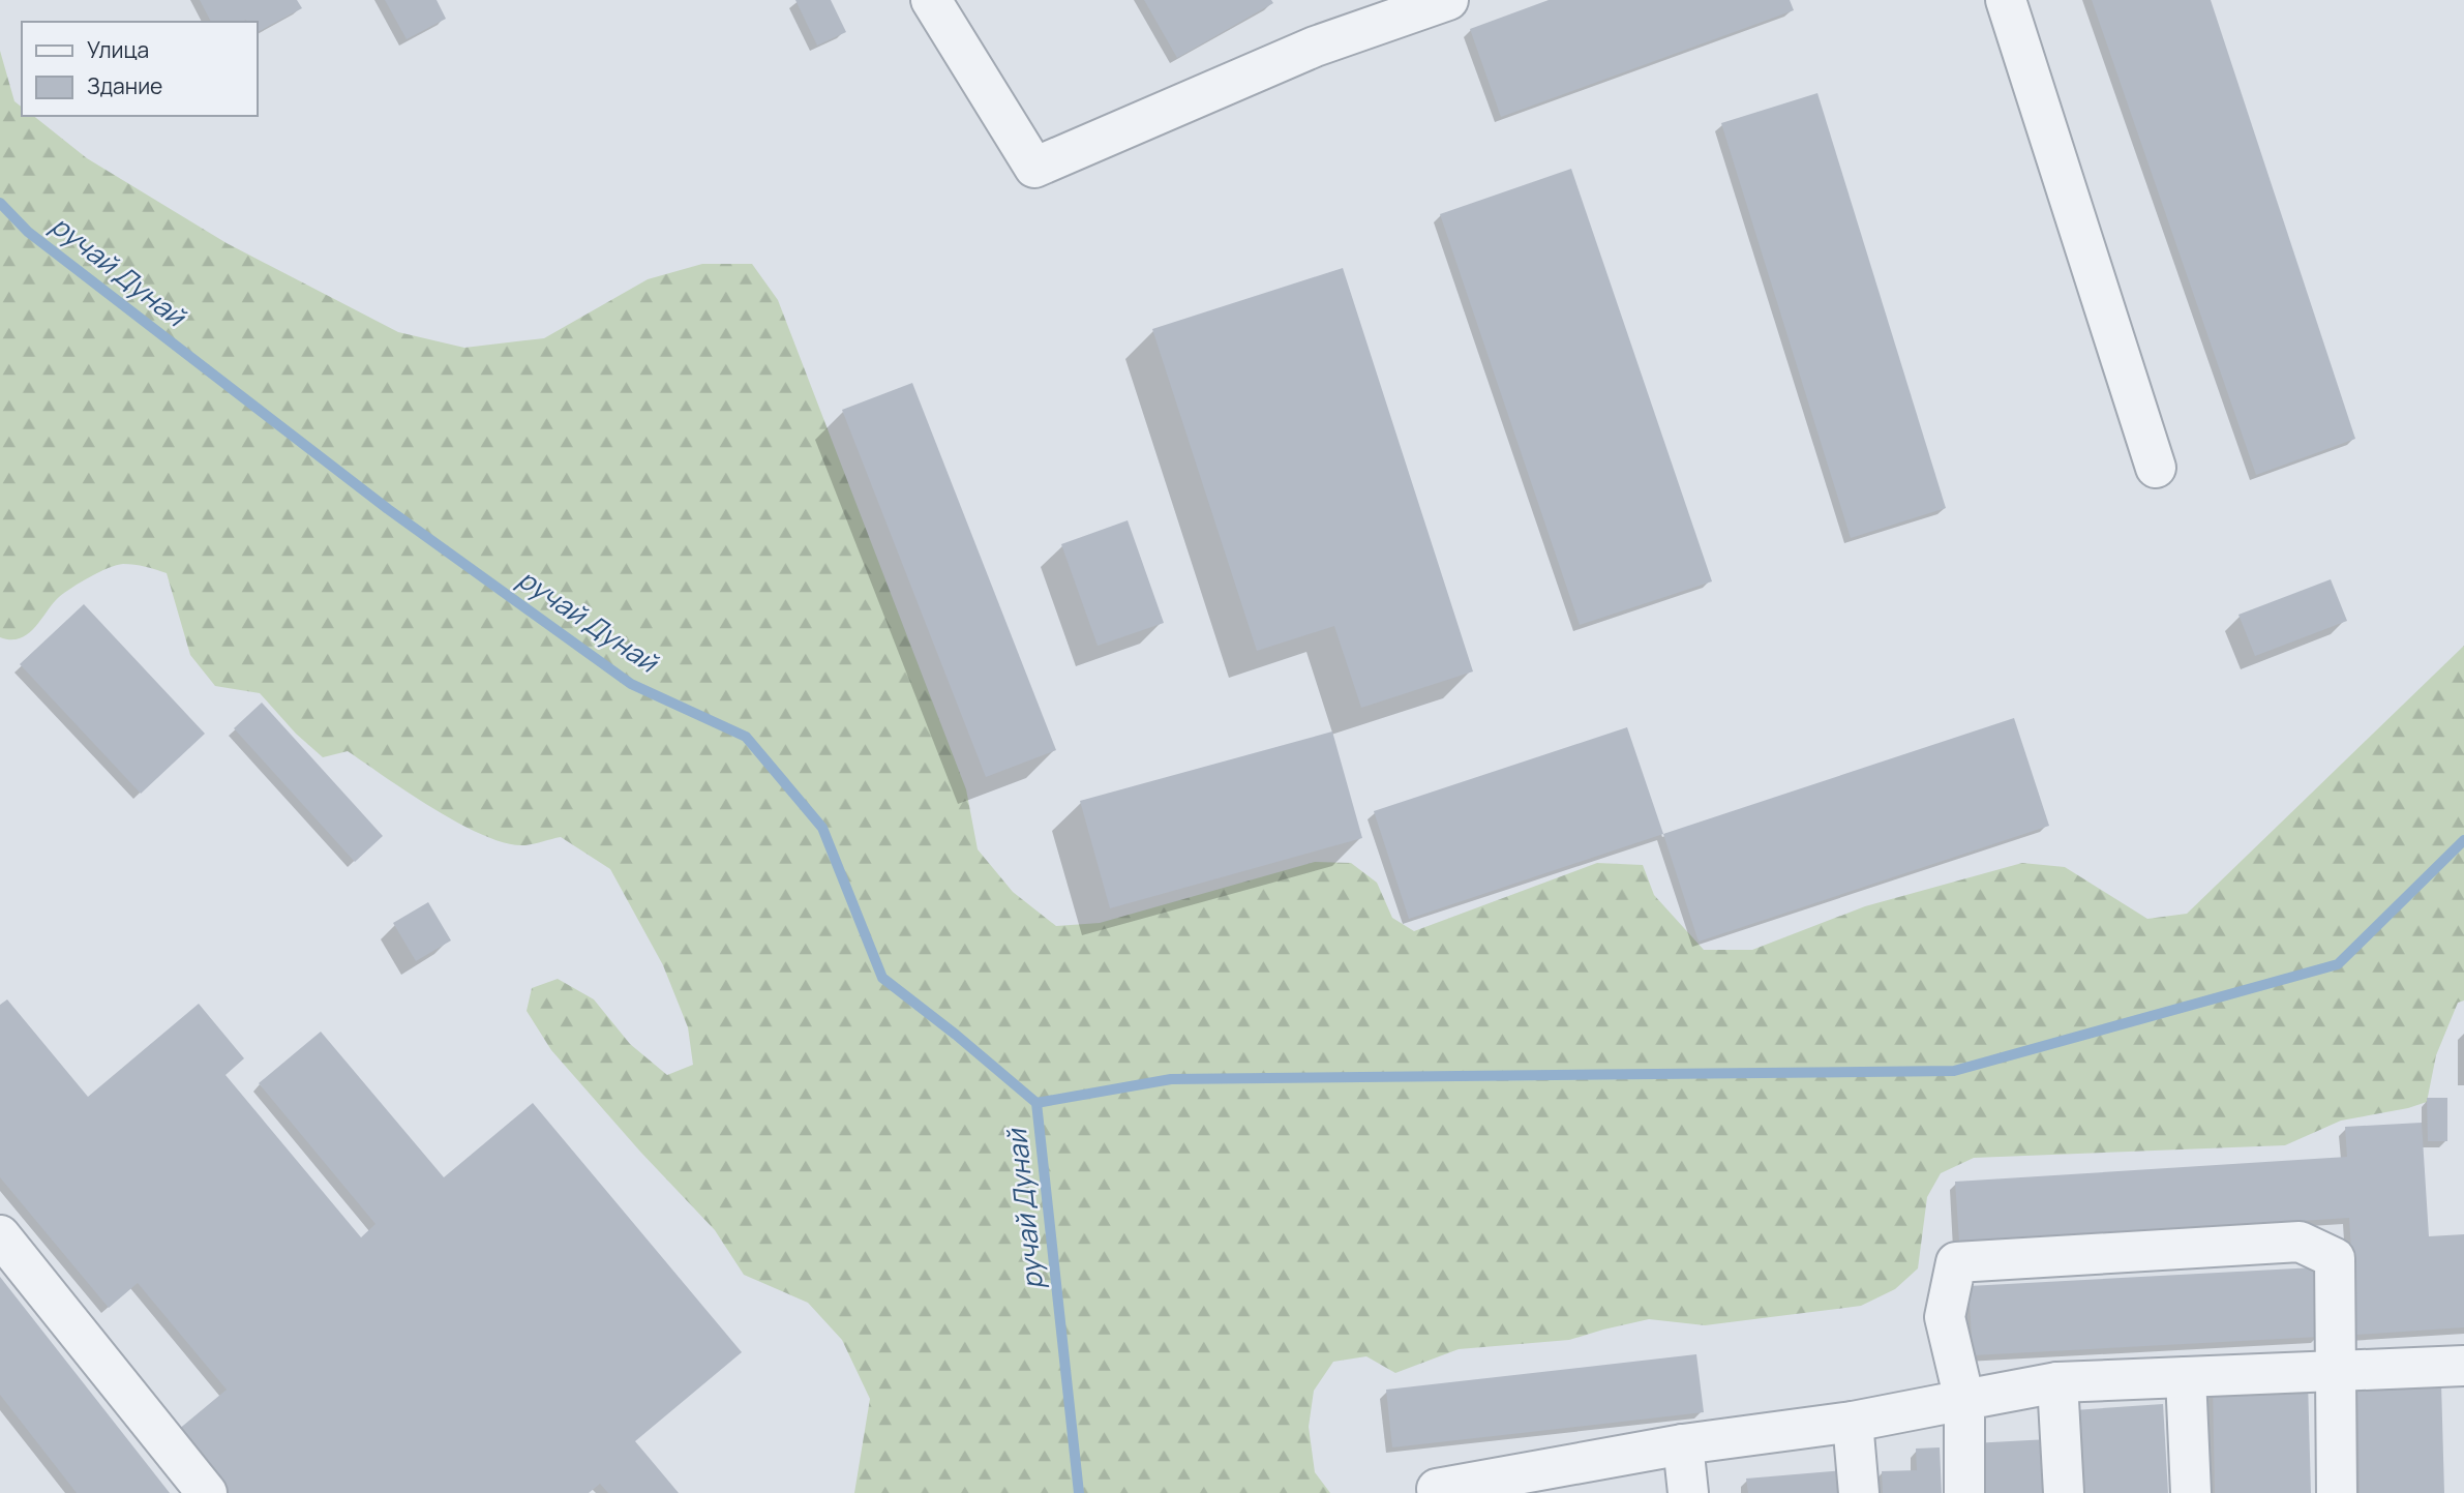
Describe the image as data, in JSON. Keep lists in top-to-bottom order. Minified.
{"water":["ручай Дунай"],"legend":["Улица","Здание"]}
